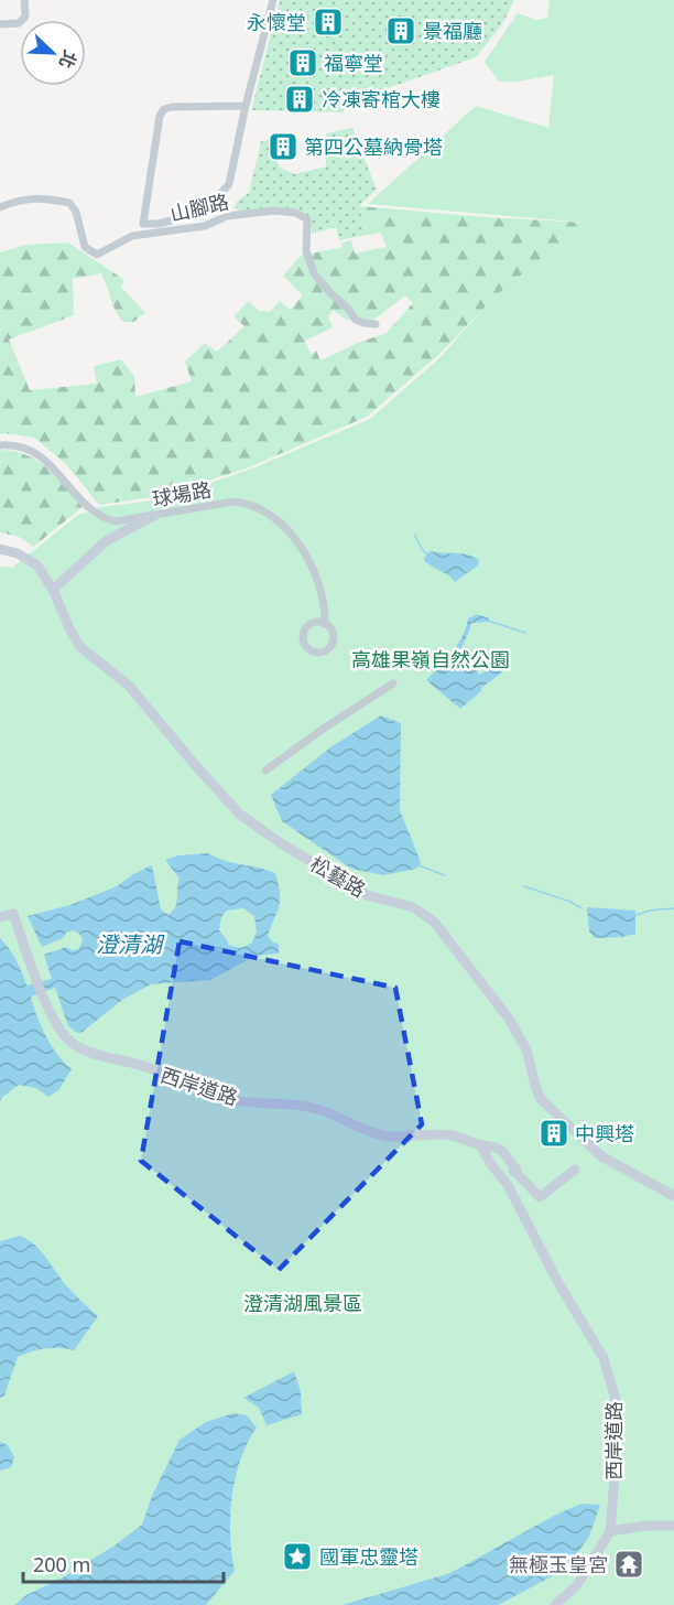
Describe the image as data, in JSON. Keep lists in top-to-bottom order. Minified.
{"streets":{"street":["山腳路","球場路","松藝路","西岸道路"]},"water":["澄清湖"],"parks":["高雄果嶺自然公園","澄清湖風景區"],"places":{"building":["永懷堂","景福廳","福寧堂","冷凍寄棺大樓","第四公墓納骨塔","中興塔"],"place":["國軍忠靈塔"],"temple":["無極玉皇宮"]},"scale_bar":"200 m","north":"bottom right"}
